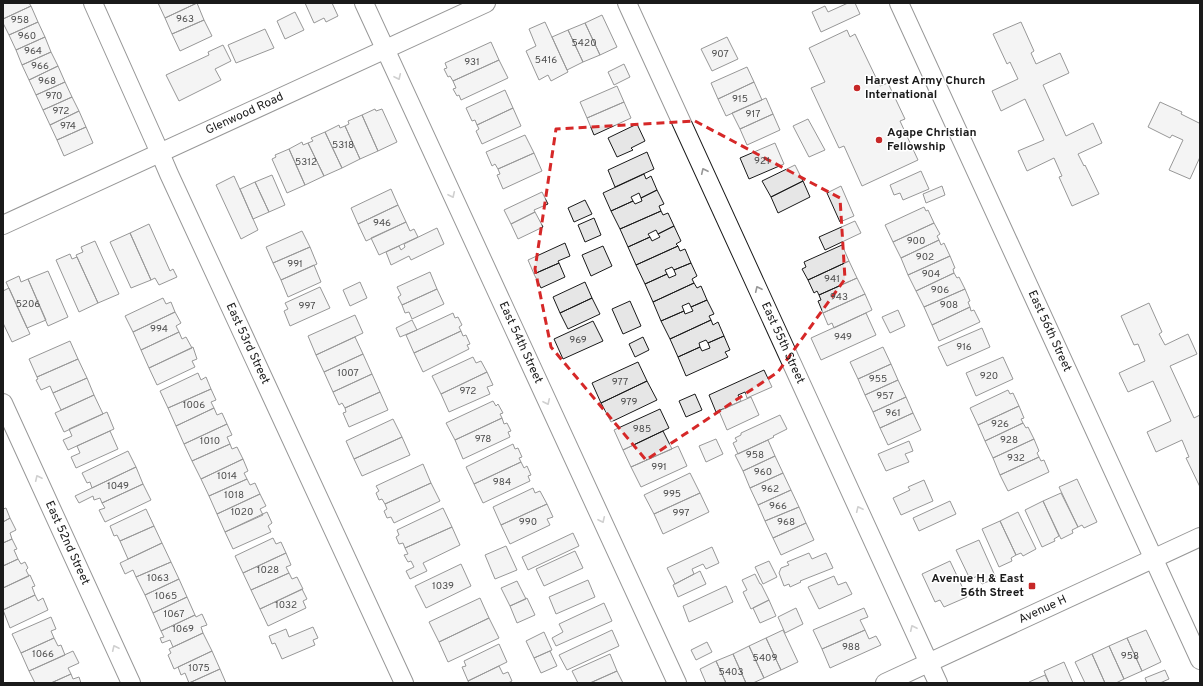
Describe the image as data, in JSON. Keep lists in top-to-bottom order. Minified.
{"streets":{"street":["Glenwood Road","East 56th Street","East 54th Street","East 55th Street","East 53rd Street","East 52nd Street","Avenue H"]},"crossings":[["Glenwood Road","East 54th Street"],["Glenwood Road","East 53rd Street"],["East 56th Street","Avenue H"],["East 55th Street","Avenue H"]],"one_way":["East 54th Street","East 55th Street","East 52nd Street"],"places":{"other":["Harvest Army Church International","Agape Christian Fellowship"],"transit":["Avenue H & East 56th Street"]},"house_numbers":["963","958","960","5420","964","907","5416","931","966","968","970","915","972","917","974","5318","921","5312","946","900","902","991","904","941","906","943","5206","908","997","994","949","969","916","1007","920","955","977","972","957","979","1006","961","926","985","978","928","1010","958","932","991","960","1014","984","1049","962","995","1018","966","1020","997","990","968","1028","1063","1039","1065","1032","1067","1069","988","1066","958","5409","1075","5403"]}
